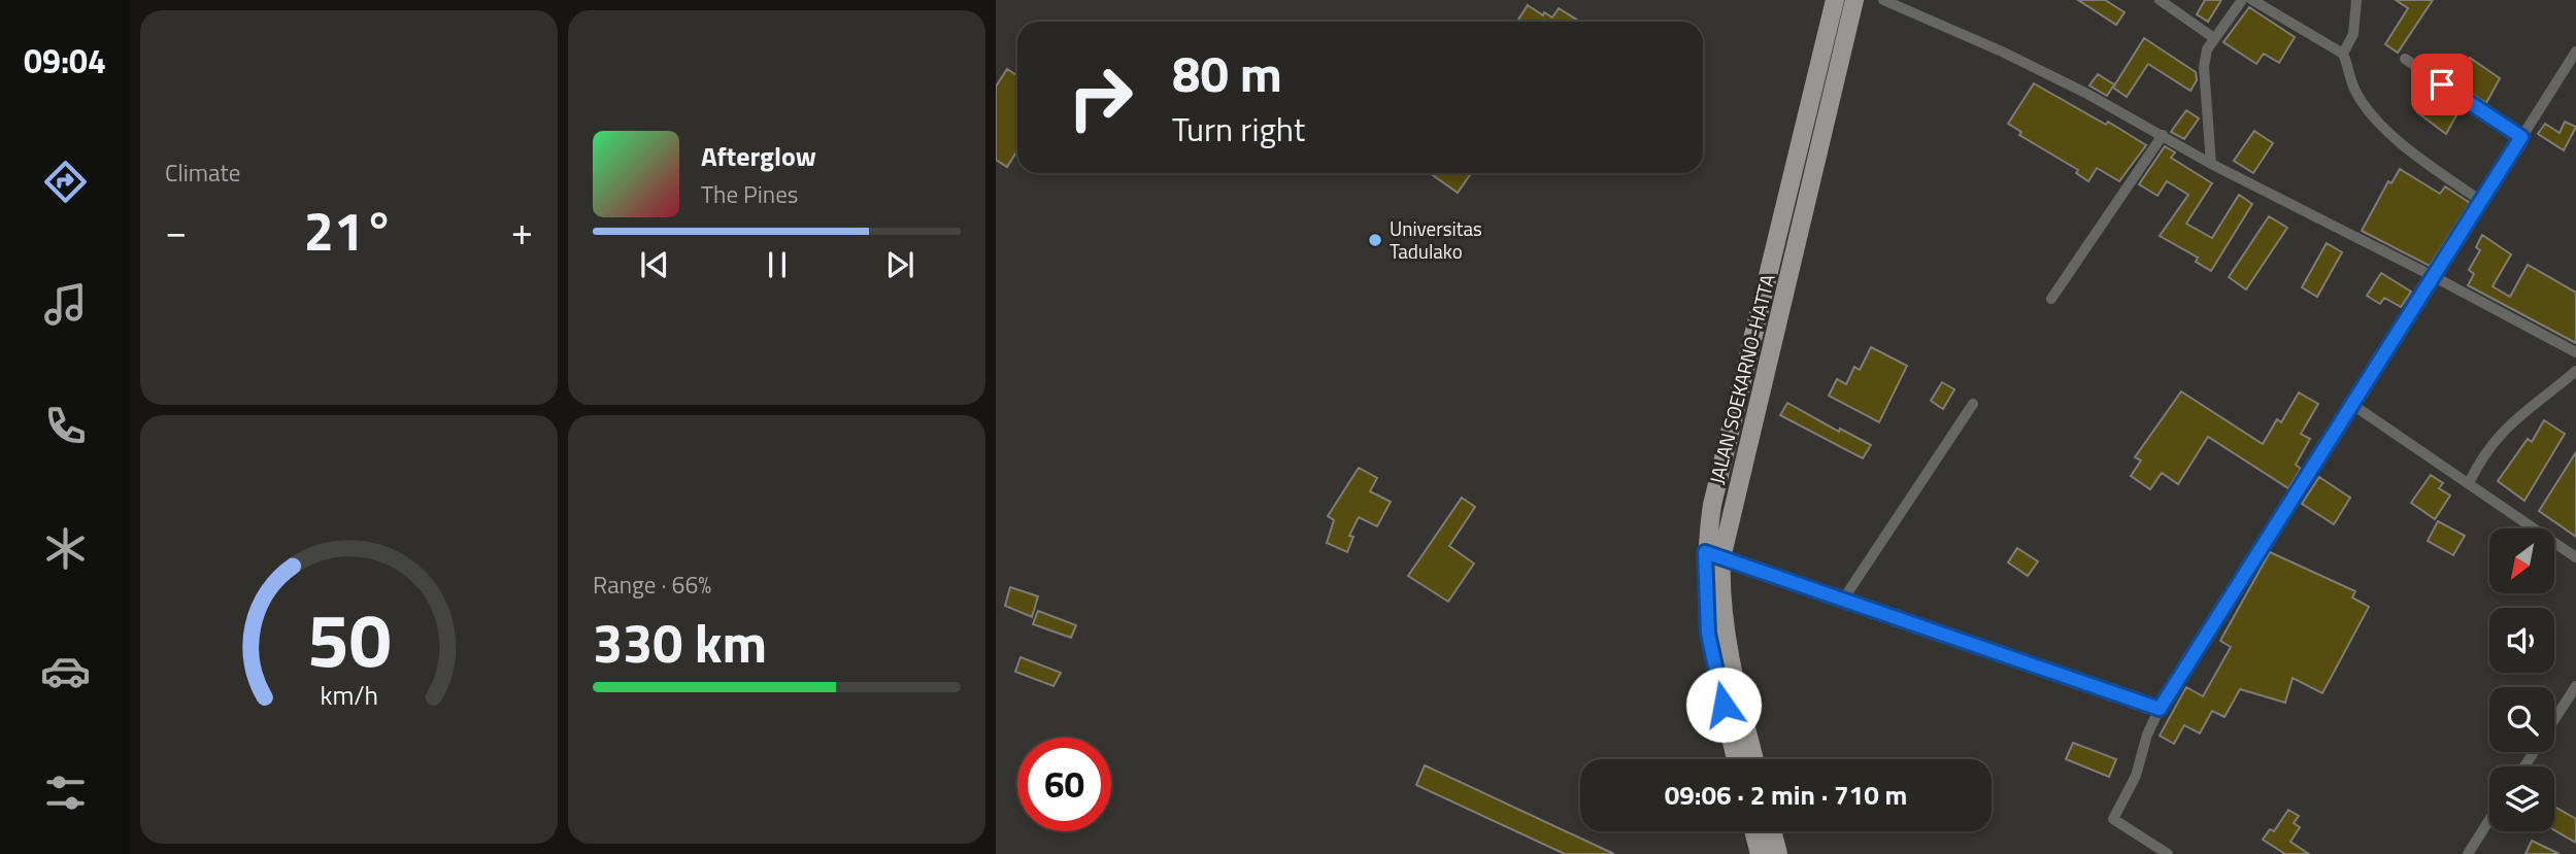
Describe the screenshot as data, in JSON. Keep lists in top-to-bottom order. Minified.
{"streets":{"main road":["JALAN SOEKARNO-HATTA"]},"places":["Universitas Tadulako"],"north":"bottom left","page":{"tabs":"09:04","tile":["Climate",["Range · 66%","330 km"]],"turn":["80 m","Turn right"],"song":["Afterglow","The Pines"],"heat":["−","21°","+"],"limit":"60","trip":"09:06 · 2 min · 710 m","gauge":["50","km/h"]}}
